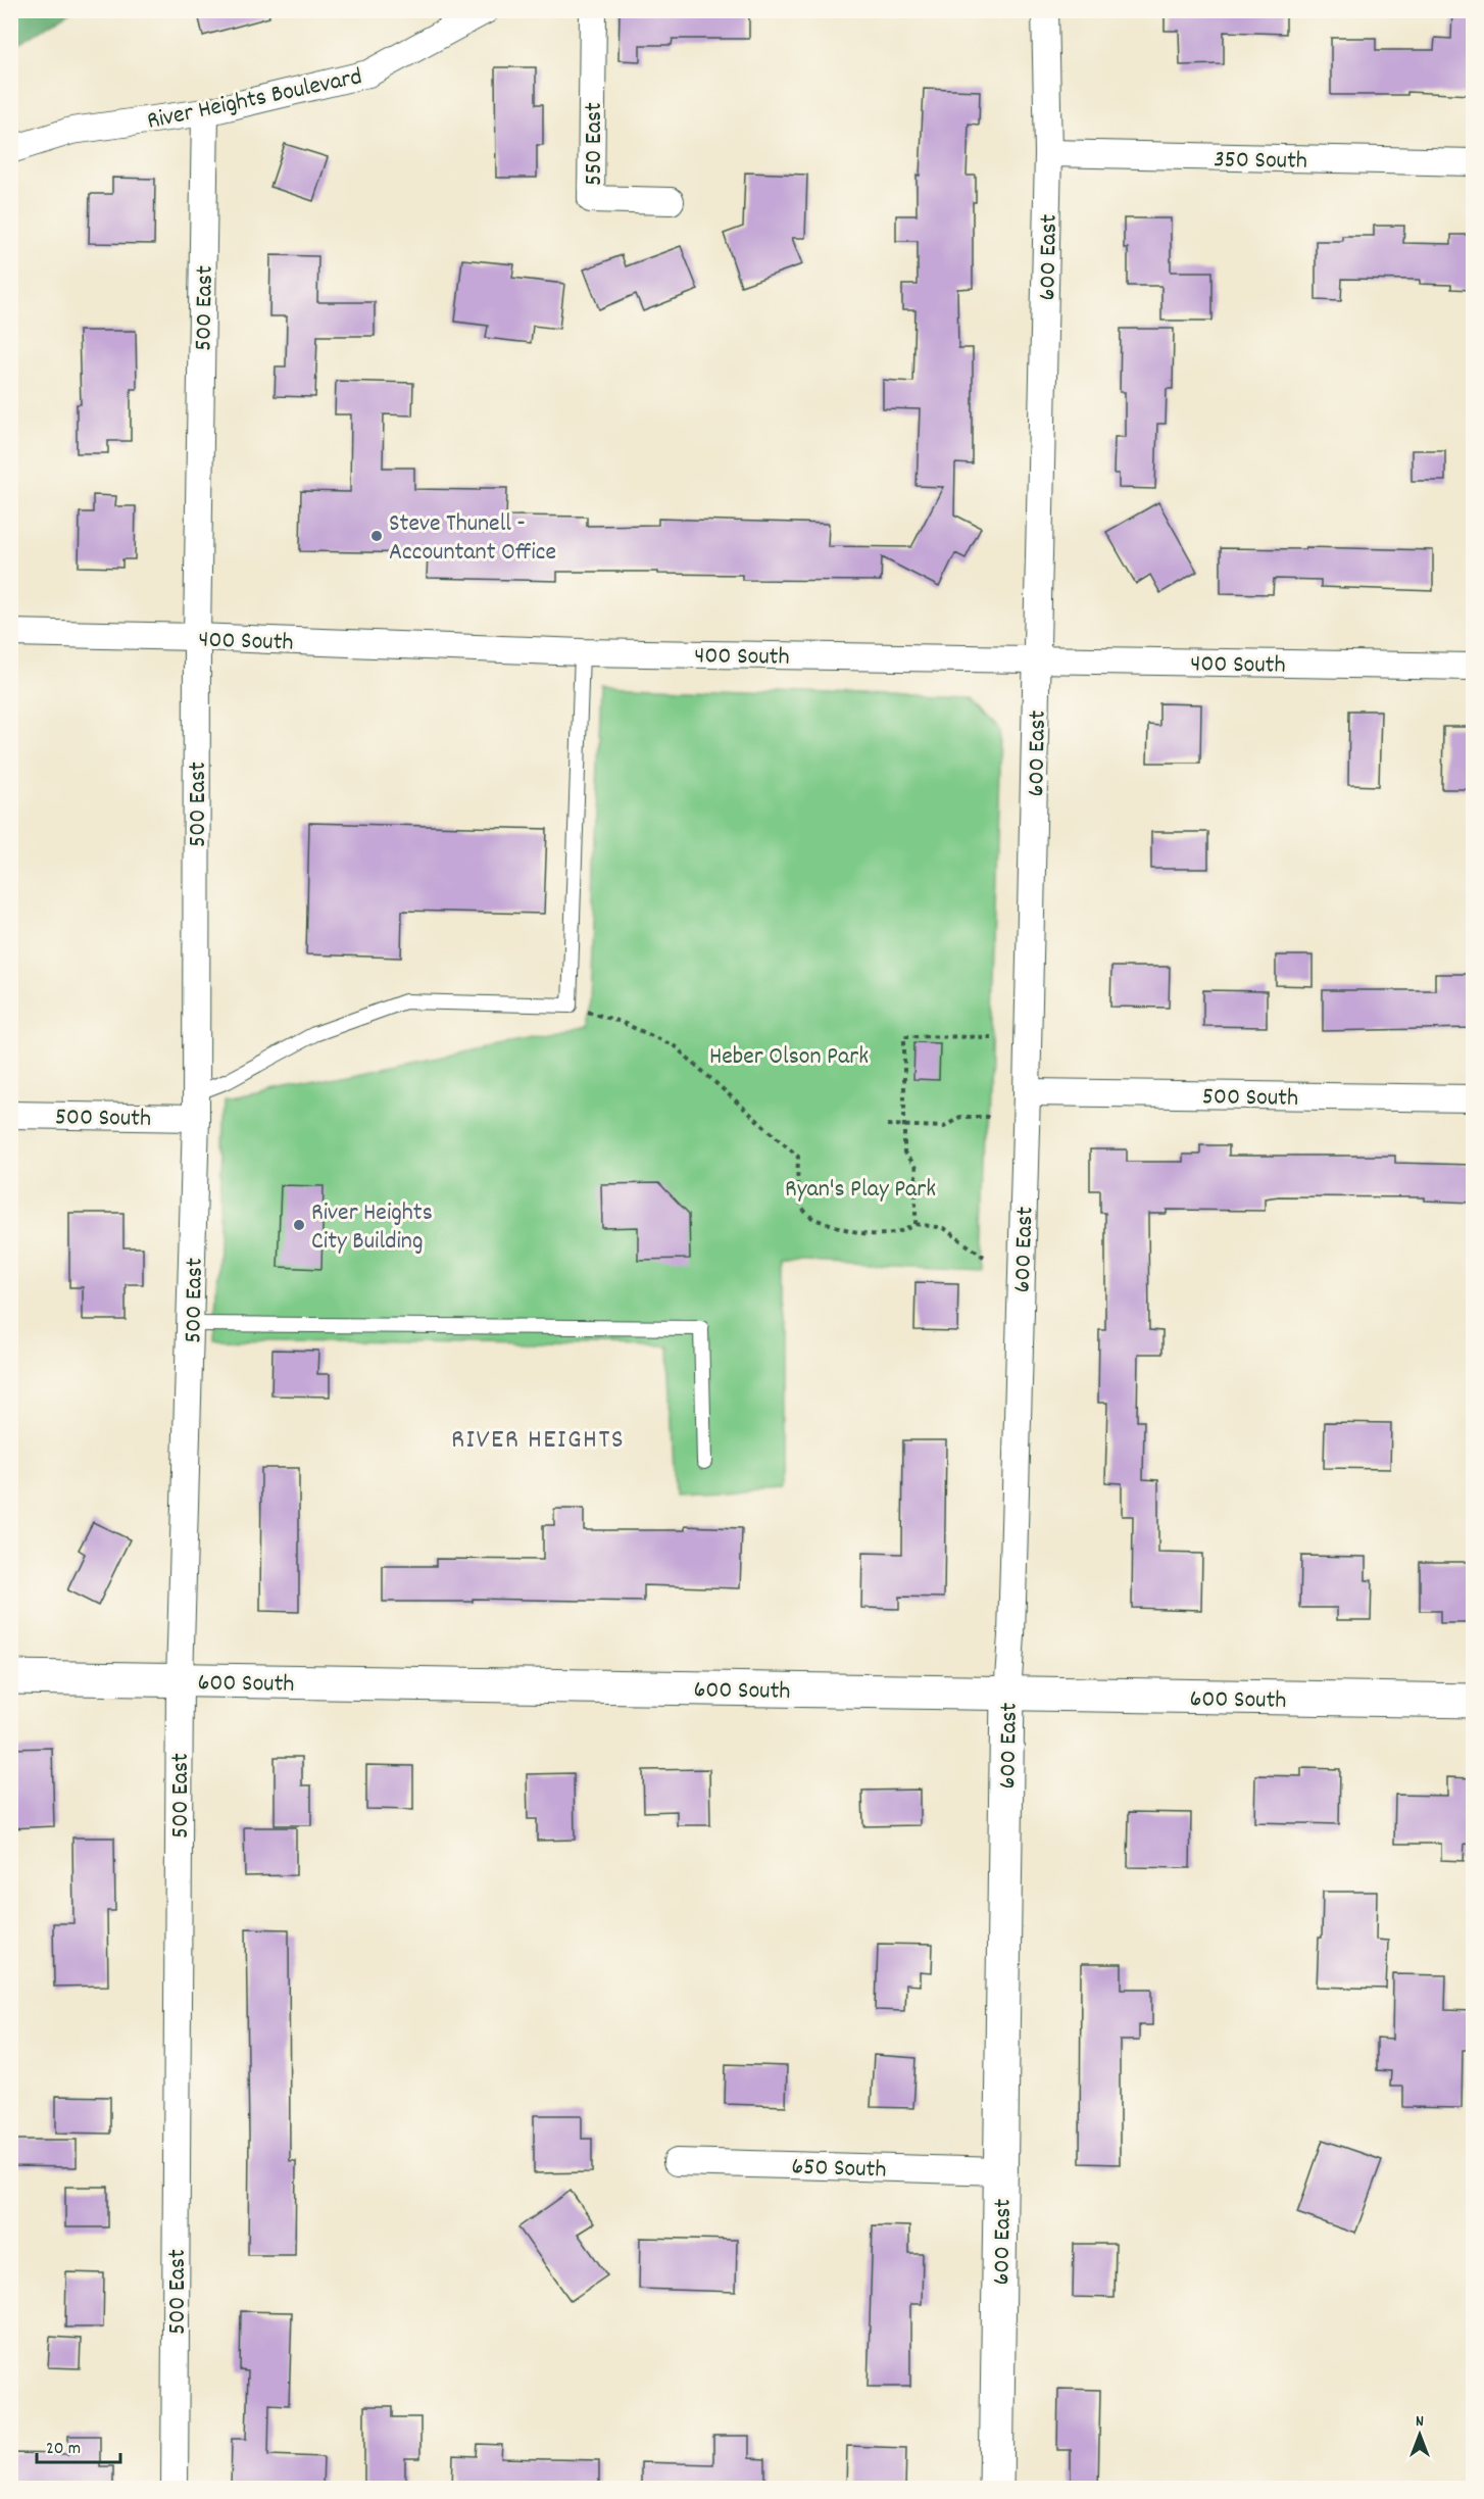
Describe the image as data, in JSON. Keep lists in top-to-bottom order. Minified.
{"streets":{"street":["River Heights Boulevard","550 East","350 South","600 East","500 East","400 South","500 South","600 South","650 South"]},"crossings":[["River Heights Boulevard","500 East"],["350 South","600 East"],["600 East","400 South"],["600 East","500 South"],["600 East","600 South"],["600 East","650 South"],["500 East","400 South"],["500 East","500 South"],["500 East","600 South"]],"districts":["RIVER HEIGHTS"],"parks":["Heber Olson Park","Ryan's Play Park"],"places":["Steve Thunell - Accountant Office","River Heights City Building"],"scale_bar":"20 m","north":"top"}
